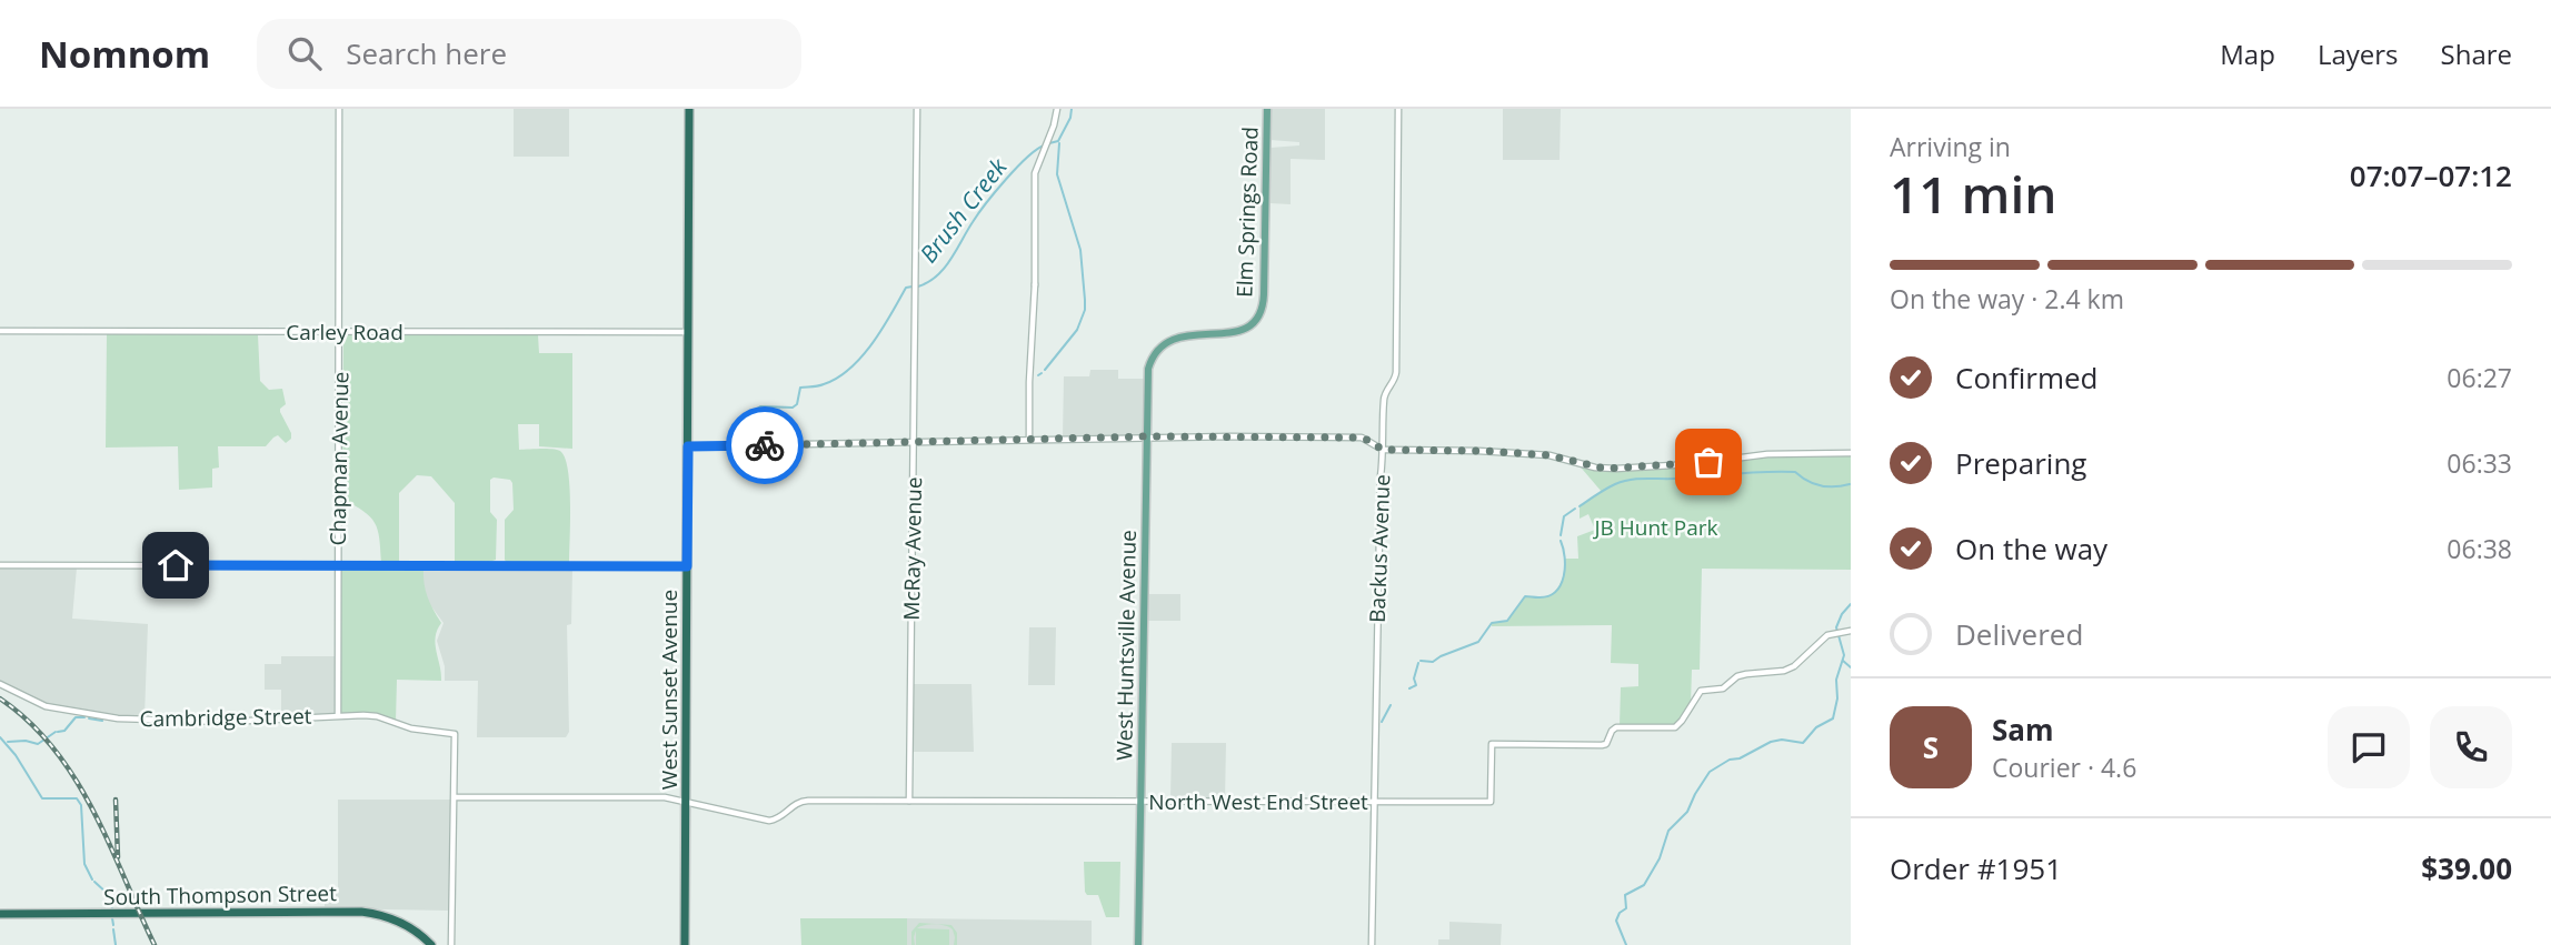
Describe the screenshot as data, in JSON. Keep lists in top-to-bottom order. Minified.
{"streets":{"highway":["West Sunset Avenue","South Thompson Street"],"main road":["Elm Springs Road","West Huntsville Avenue"],"street":["Carley Road","Chapman Avenue","McRay Avenue","Backus Avenue","Cambridge Street","North West End Street"]},"crossings":[["Elm Springs Road","West Huntsville Avenue"],["Carley Road","Chapman Avenue"],["Carley Road","West Sunset Avenue"],["Chapman Avenue","Cambridge Street"],["McRay Avenue","North West End Street"],["Backus Avenue","North West End Street"],["West Huntsville Avenue","North West End Street"],["West Sunset Avenue","North West End Street"],["Cambridge Street","North West End Street"]],"water":["Brush Creek"],"parks":["JB Hunt Park"],"page":{"header":"Nomnom","search":"Search here","nav":["Map","Layers","Share"],"heading":["11 min","Arriving in","07:07–07:12"],"panel":["Sam","Courier · 4.6","Order #1951","$39.00"],"bar":"On the way · 2.4 km","list":[["Confirmed","06:27"],["Preparing","06:33"],["On the way","06:38"],"Delivered"],"round":"S"}}
